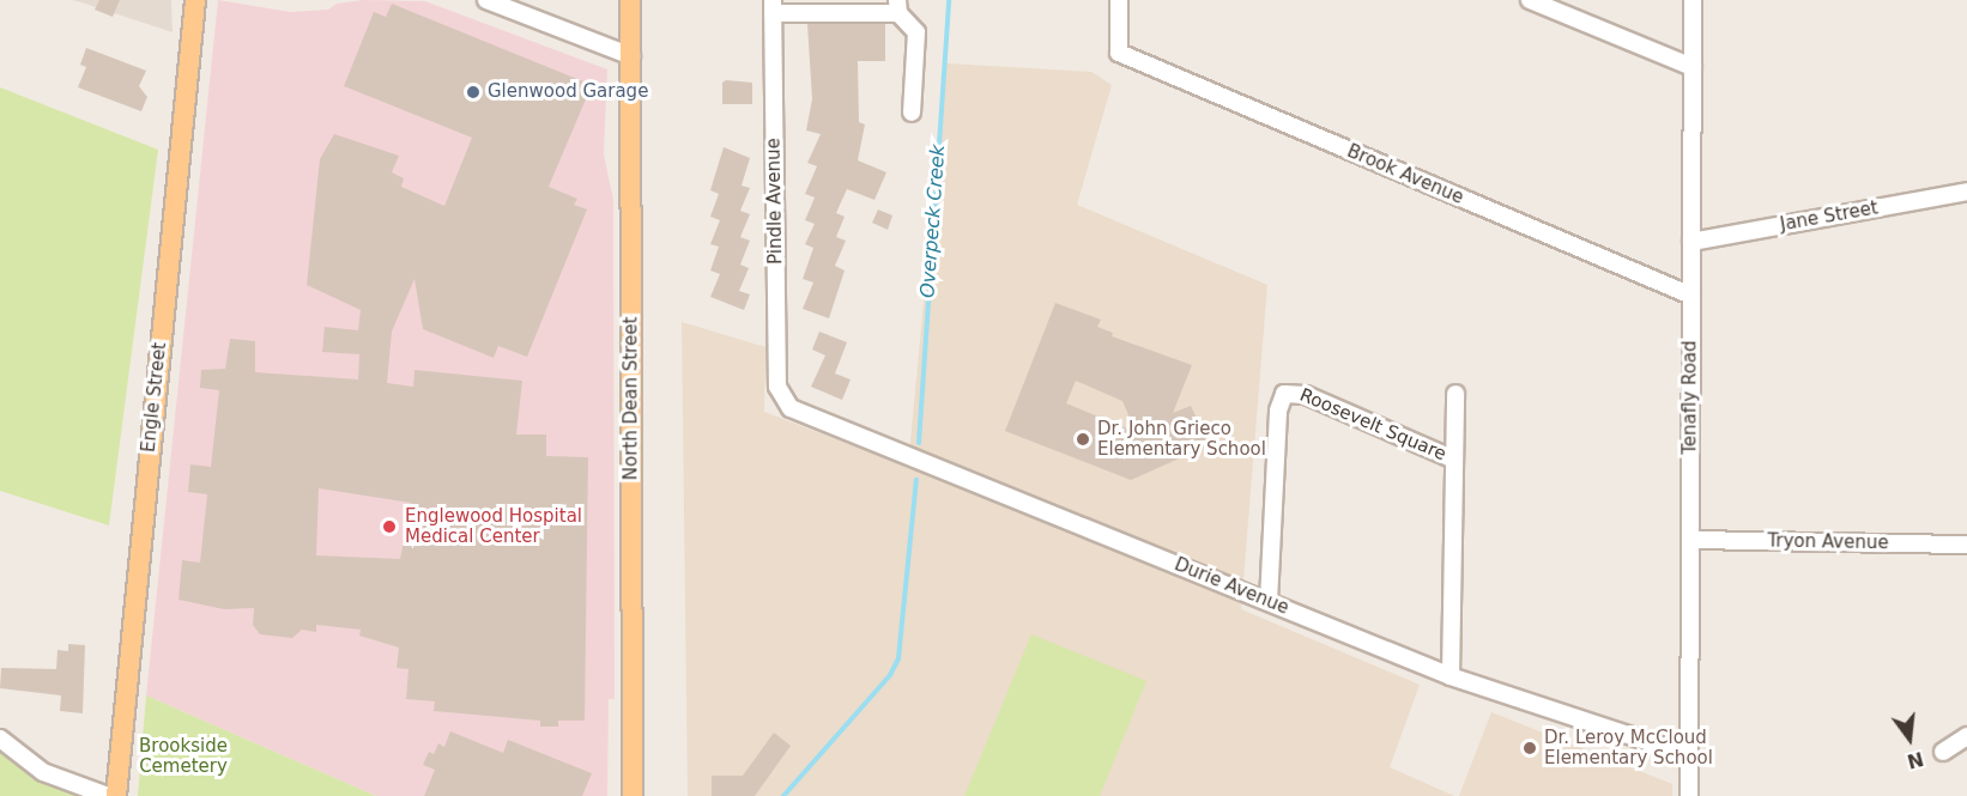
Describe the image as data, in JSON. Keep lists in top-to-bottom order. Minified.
{"streets":{"main road":["Engle Street","North Dean Street"],"street":["Brook Avenue","Pindle Avenue","Jane Street","Tenafly Road","Roosevelt Square","Tryon Avenue","Durie Avenue"]},"crossings":[["Brook Avenue","Tenafly Road"],["Pindle Avenue","Durie Avenue"],["Jane Street","Tenafly Road"],["Tenafly Road","Tryon Avenue"],["Tenafly Road","Durie Avenue"],["Roosevelt Square","Durie Avenue"]],"water":["Overpeck Creek"],"parks":["Brookside Cemetery"],"places":["Glenwood Garage","Dr. John Grieco Elementary School","Englewood Hospital Medical Center","Dr. Leroy McCloud Elementary School"],"north":"bottom"}
